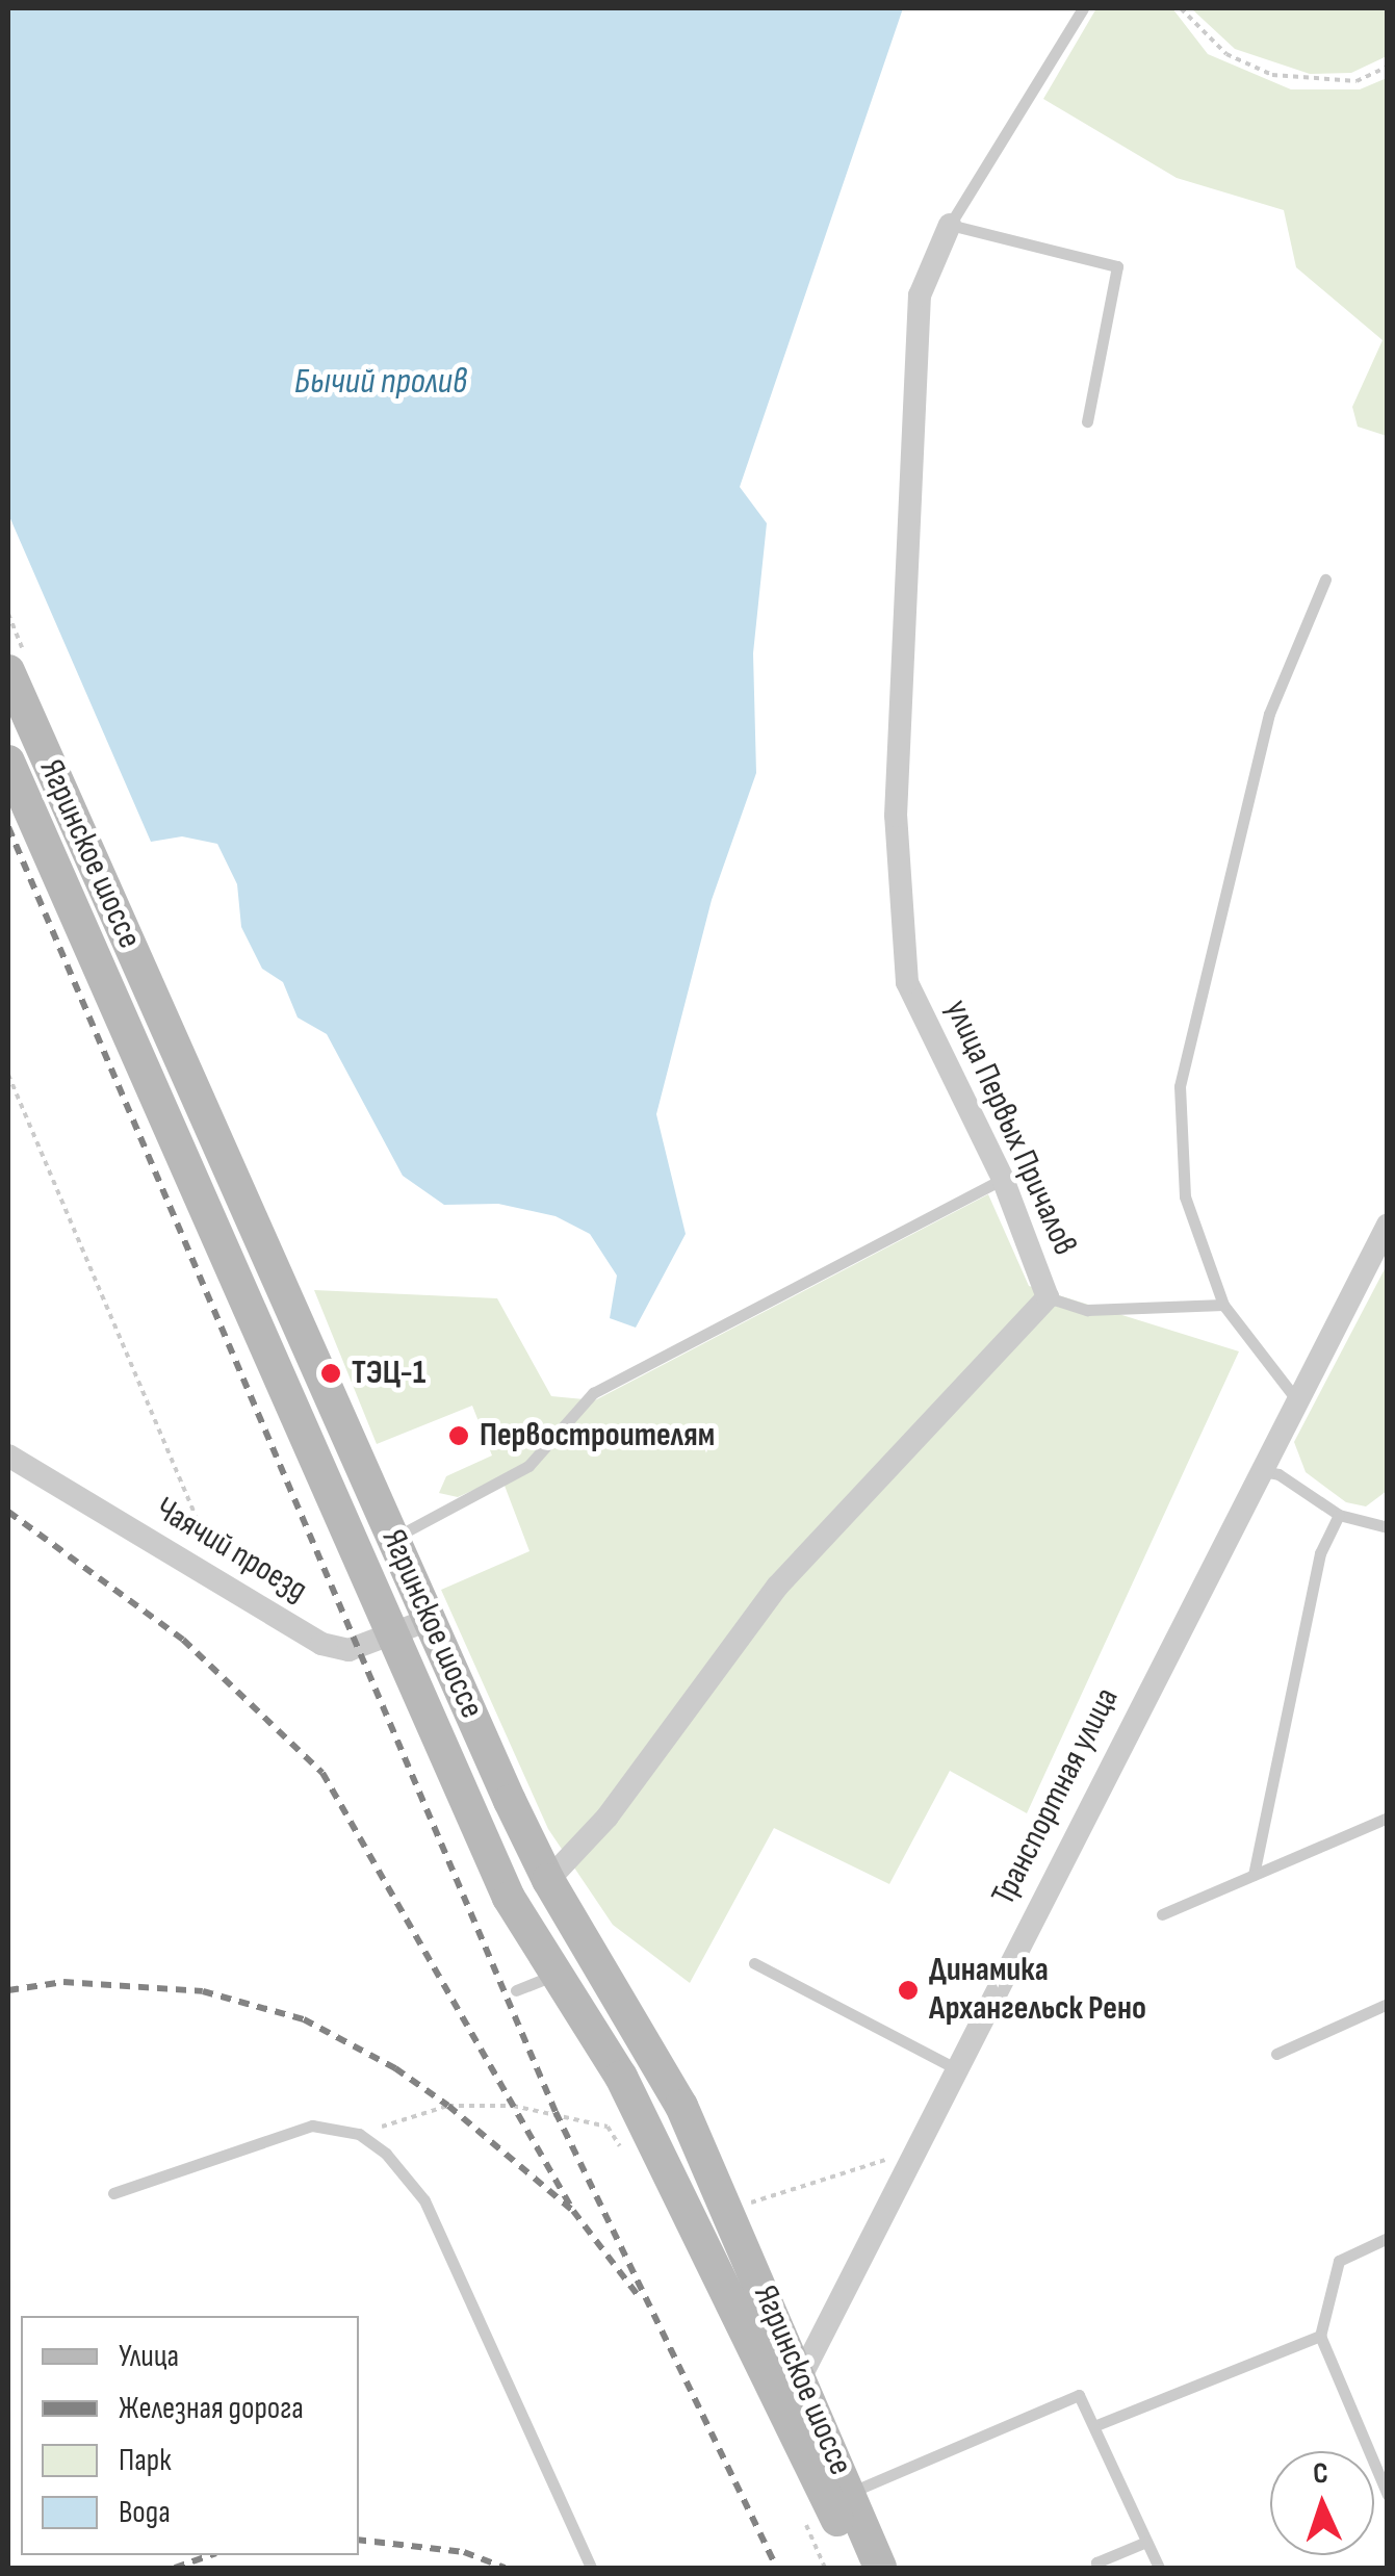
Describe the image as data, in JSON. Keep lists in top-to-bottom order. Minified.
{"streets":{"main road":["Ягринское шоссе"],"street":["улица Первых Причалов","Чаячий проезд","Транспортная улица"]},"crossings":[["Ягринское шоссе","улица Первых Причалов"],["Ягринское шоссе","Чаячий проезд"],["Ягринское шоссе","Транспортная улица"]],"water":["Бычий пролив"],"places":["ТЭЦ-1","Первостроителям","Динамика Архангельск Рено"],"legend":["Улица","Железная дорога","Парк","Вода"],"north":"top"}
